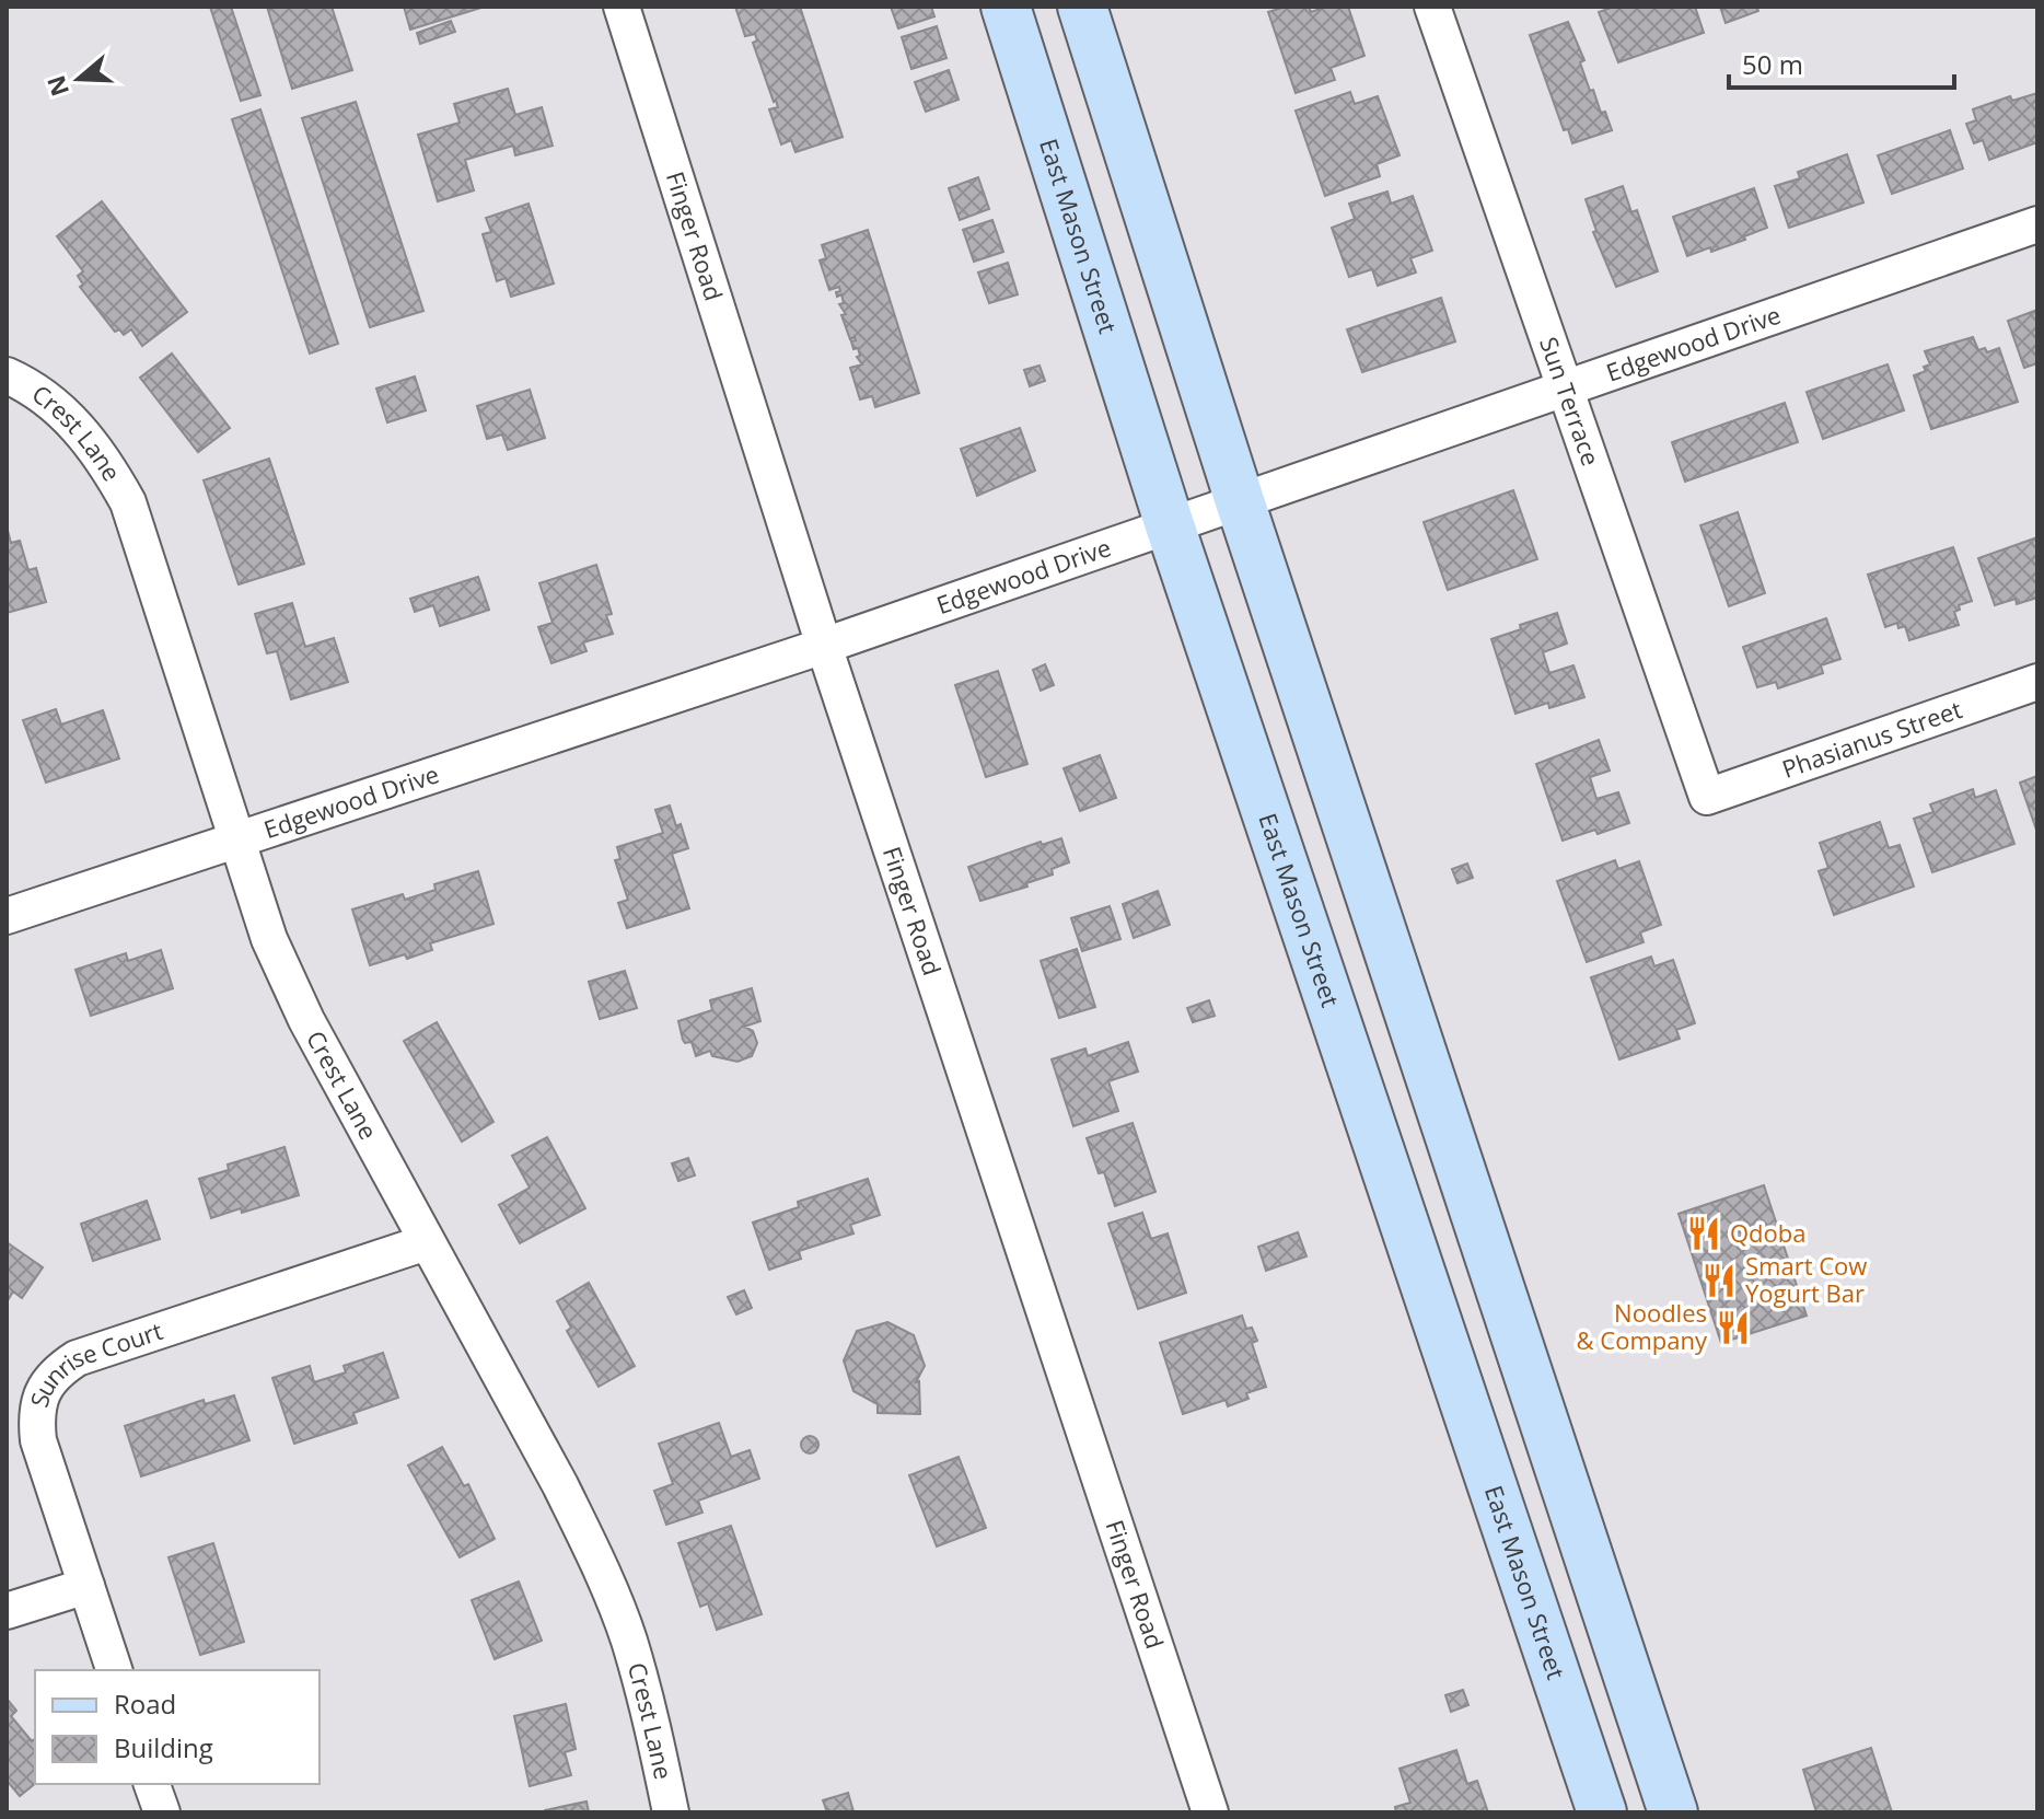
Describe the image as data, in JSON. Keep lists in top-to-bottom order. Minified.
{"streets":{"main road":["East Mason Street"],"street":["Finger Road","Edgewood Drive","Sun Terrace","Crest Lane","Phasianus Street","Sunrise Court"]},"crossings":[["Finger Road","Edgewood Drive"],["East Mason Street","Edgewood Drive"],["Edgewood Drive","Sun Terrace"],["Edgewood Drive","Crest Lane"],["Sun Terrace","Phasianus Street"],["Crest Lane","Sunrise Court"]],"places":{"restaurant":["Qdoba","Smart Cow Yogurt Bar","Noodles & Company"]},"legend":["Road","Building"],"scale_bar":"50 m","north":"left"}
